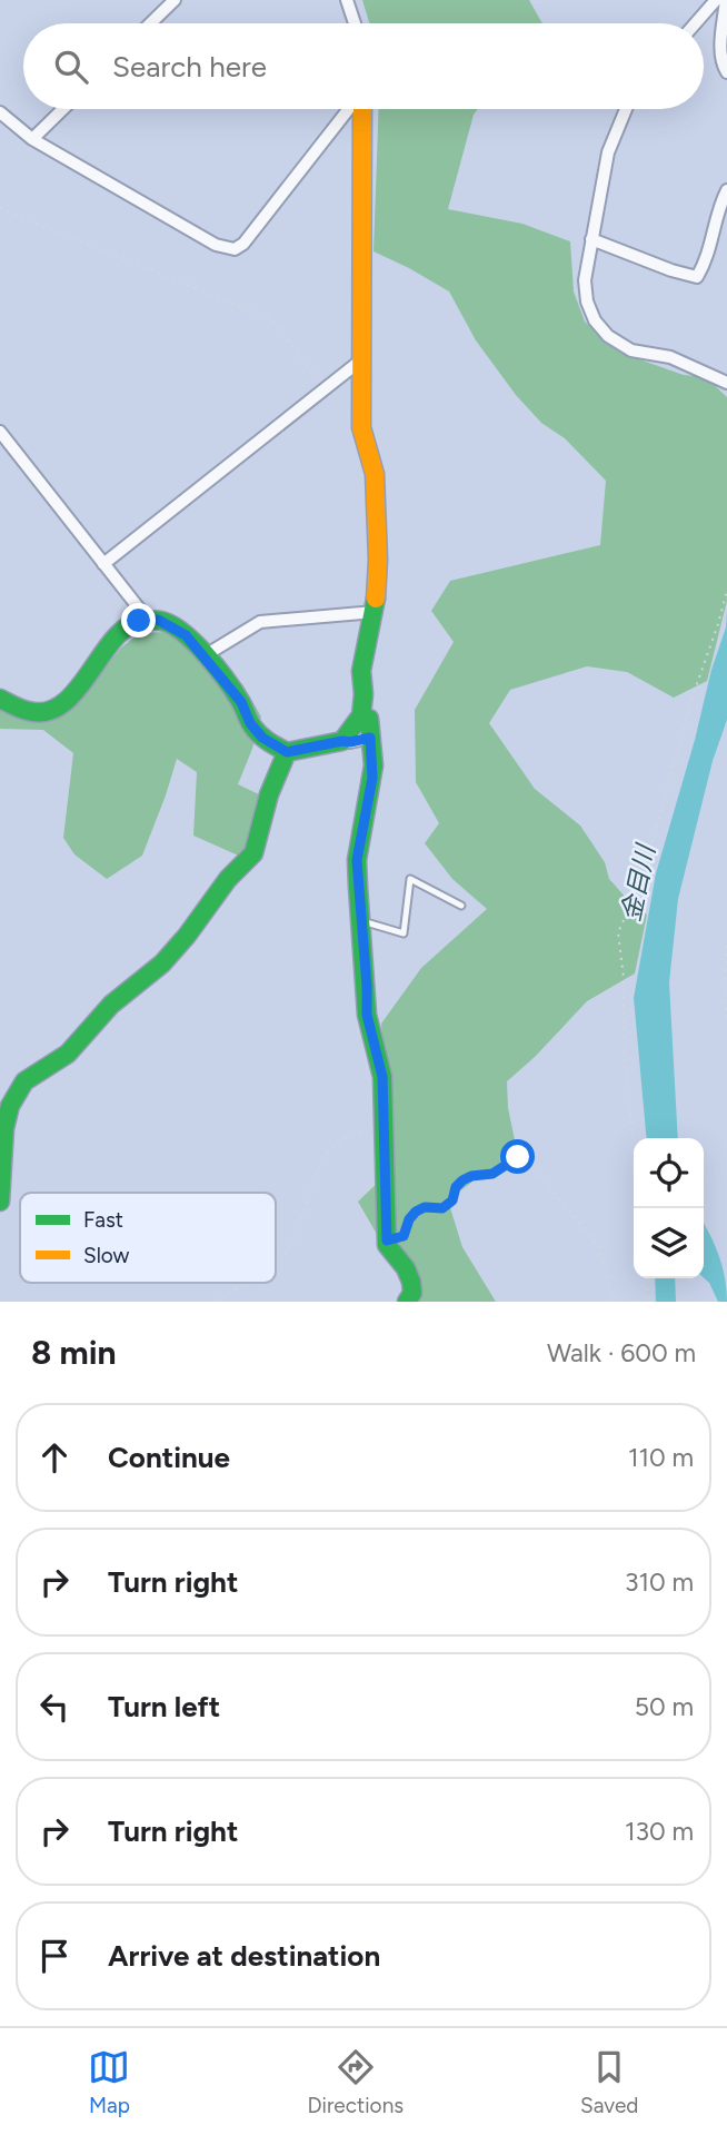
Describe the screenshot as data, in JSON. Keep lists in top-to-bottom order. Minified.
{"water":["金目川"],"legend":["Fast","Slow"],"page":{"search":"Search here","heading":["8 min","Walk · 600 m"],"list":[["Continue","110 m"],["Turn right","310 m"],["Turn left","50 m"],["Turn right","130 m"],"Arrive at destination"],"nav":["Map","Directions","Saved"]}}
